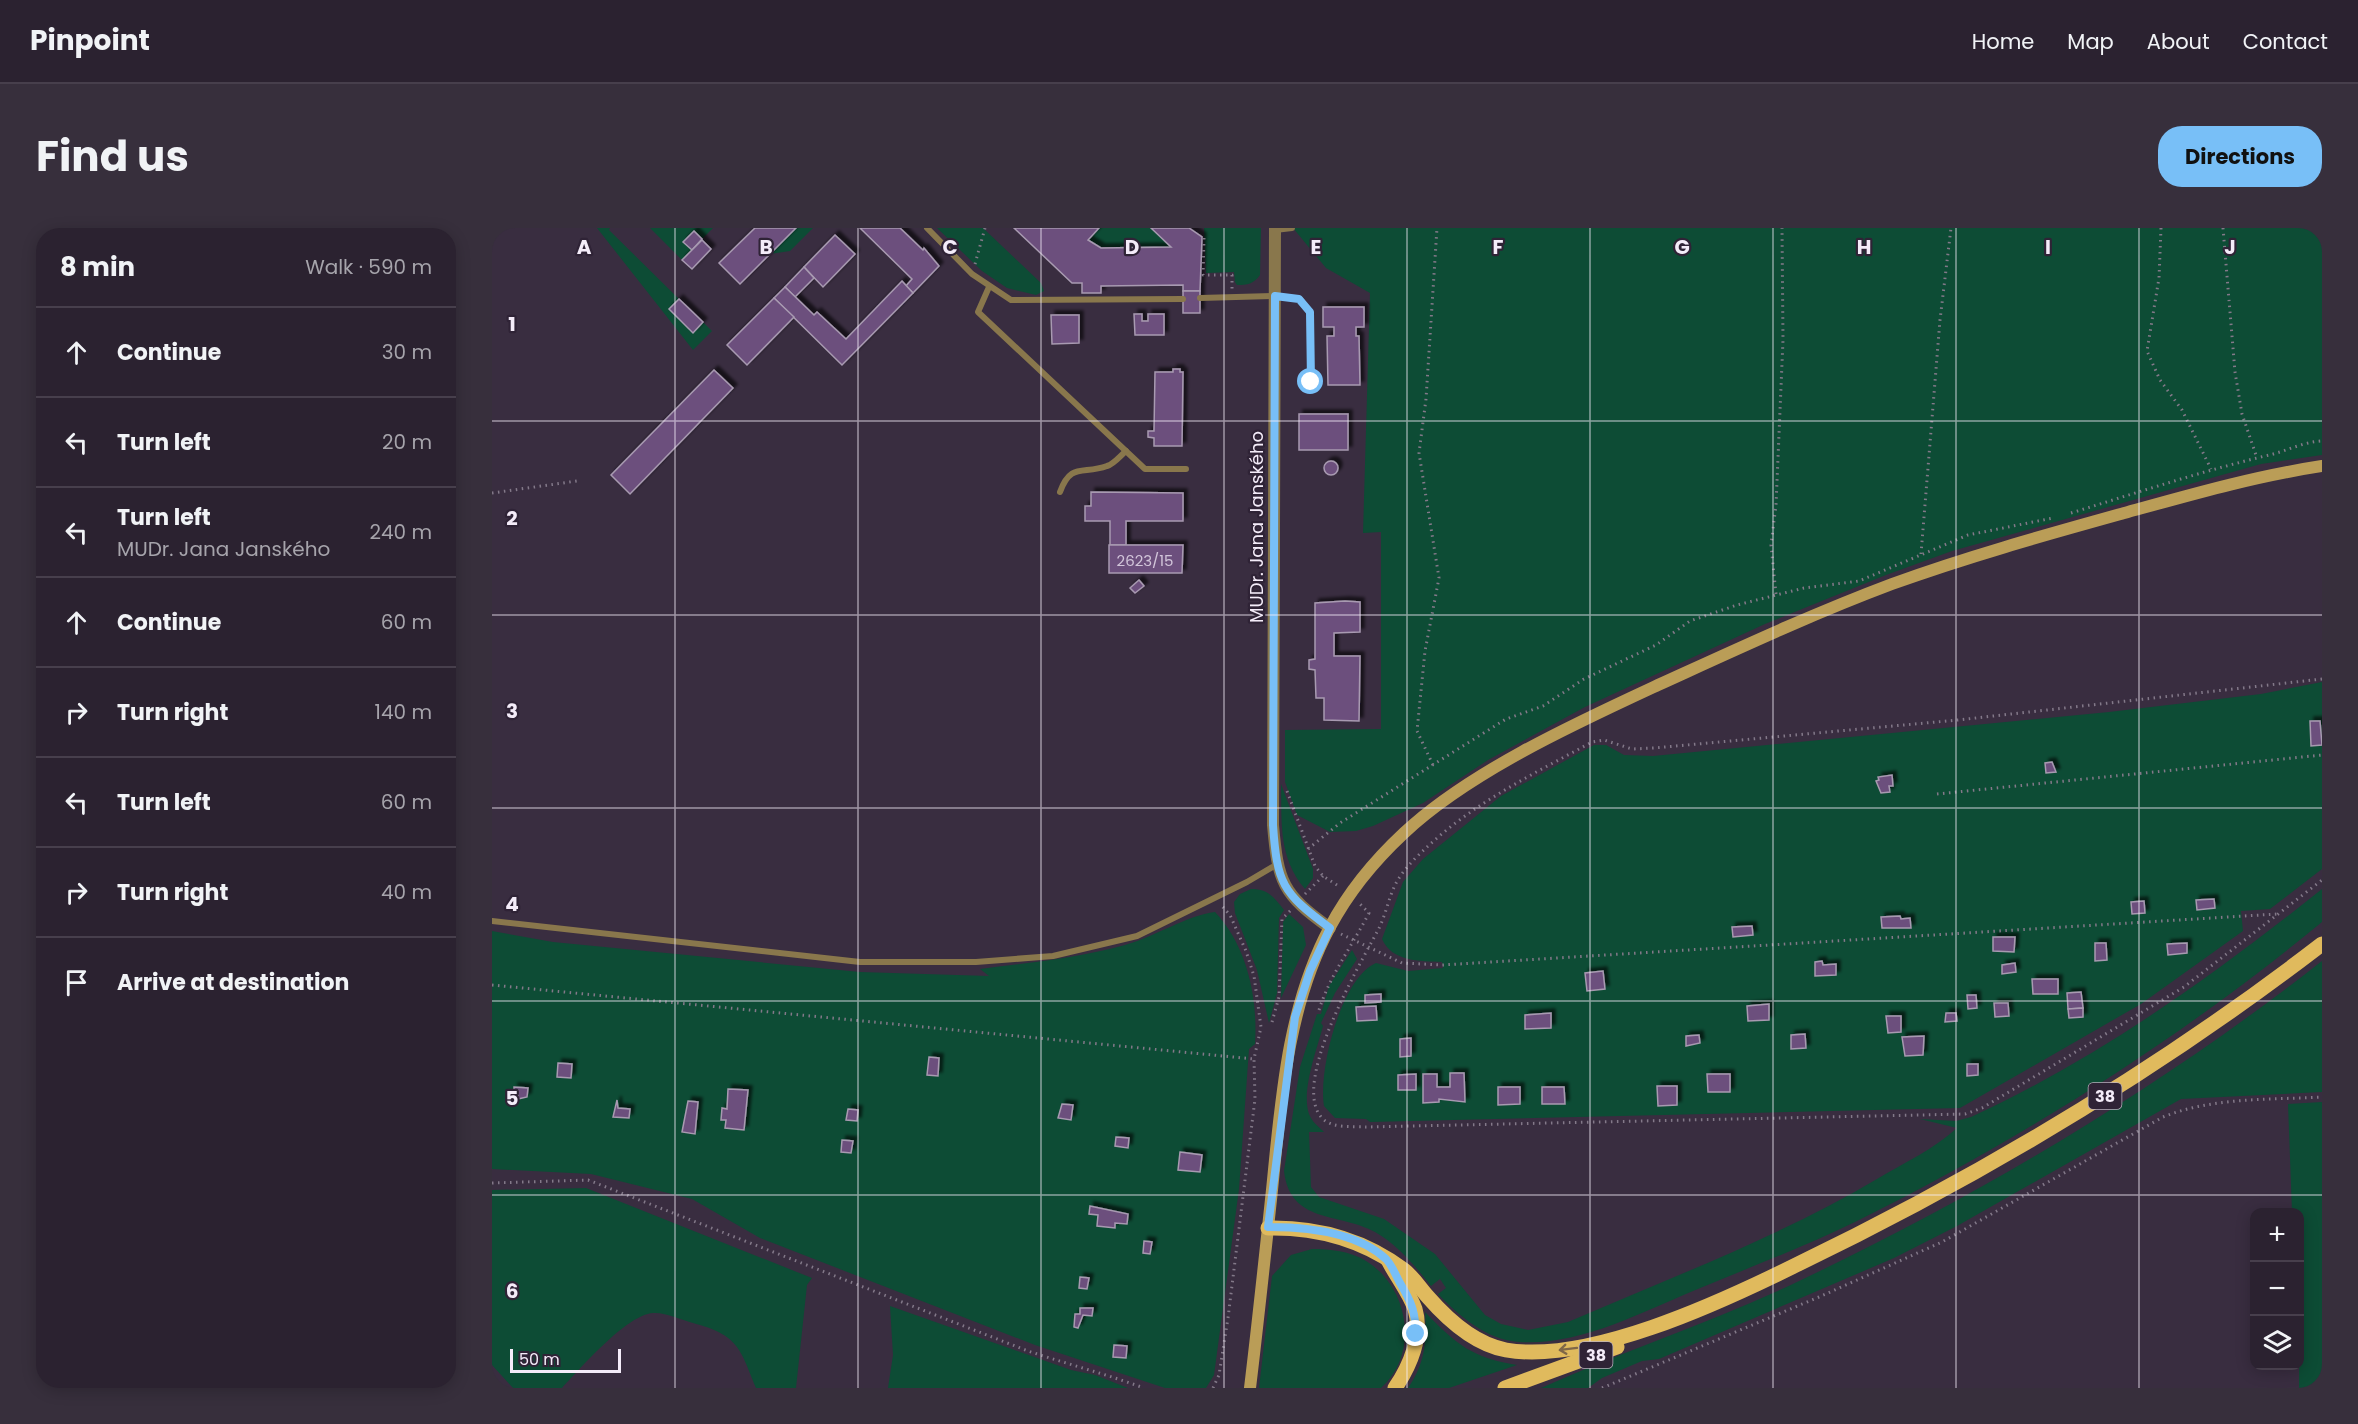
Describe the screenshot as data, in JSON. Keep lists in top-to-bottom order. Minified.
{"streets":{"main road":["38"],"street":["MUDr. Jana Janského"]},"house_numbers":["2623/15"],"scale_bar":"50 m","page":{"header":"Pinpoint","nav":["Home","Map","About","Contact"],"title":"Find us","buttons":"Directions","heading":["8 min","Walk · 590 m"],"list":[["Continue","30 m"],["Turn left","20 m"],["Turn left","MUDr. Jana Janského","240 m"],["Continue","60 m"],["Turn right","140 m"],["Turn left","60 m"],["Turn right","40 m"],"Arrive at destination"],"map_buttons":["+","−"],"scale":"50 m"},"grid":{"columns":["A","B","C","D","E","F","G","H","I","J"],"rows":["1","2","3","4","5","6"]}}
